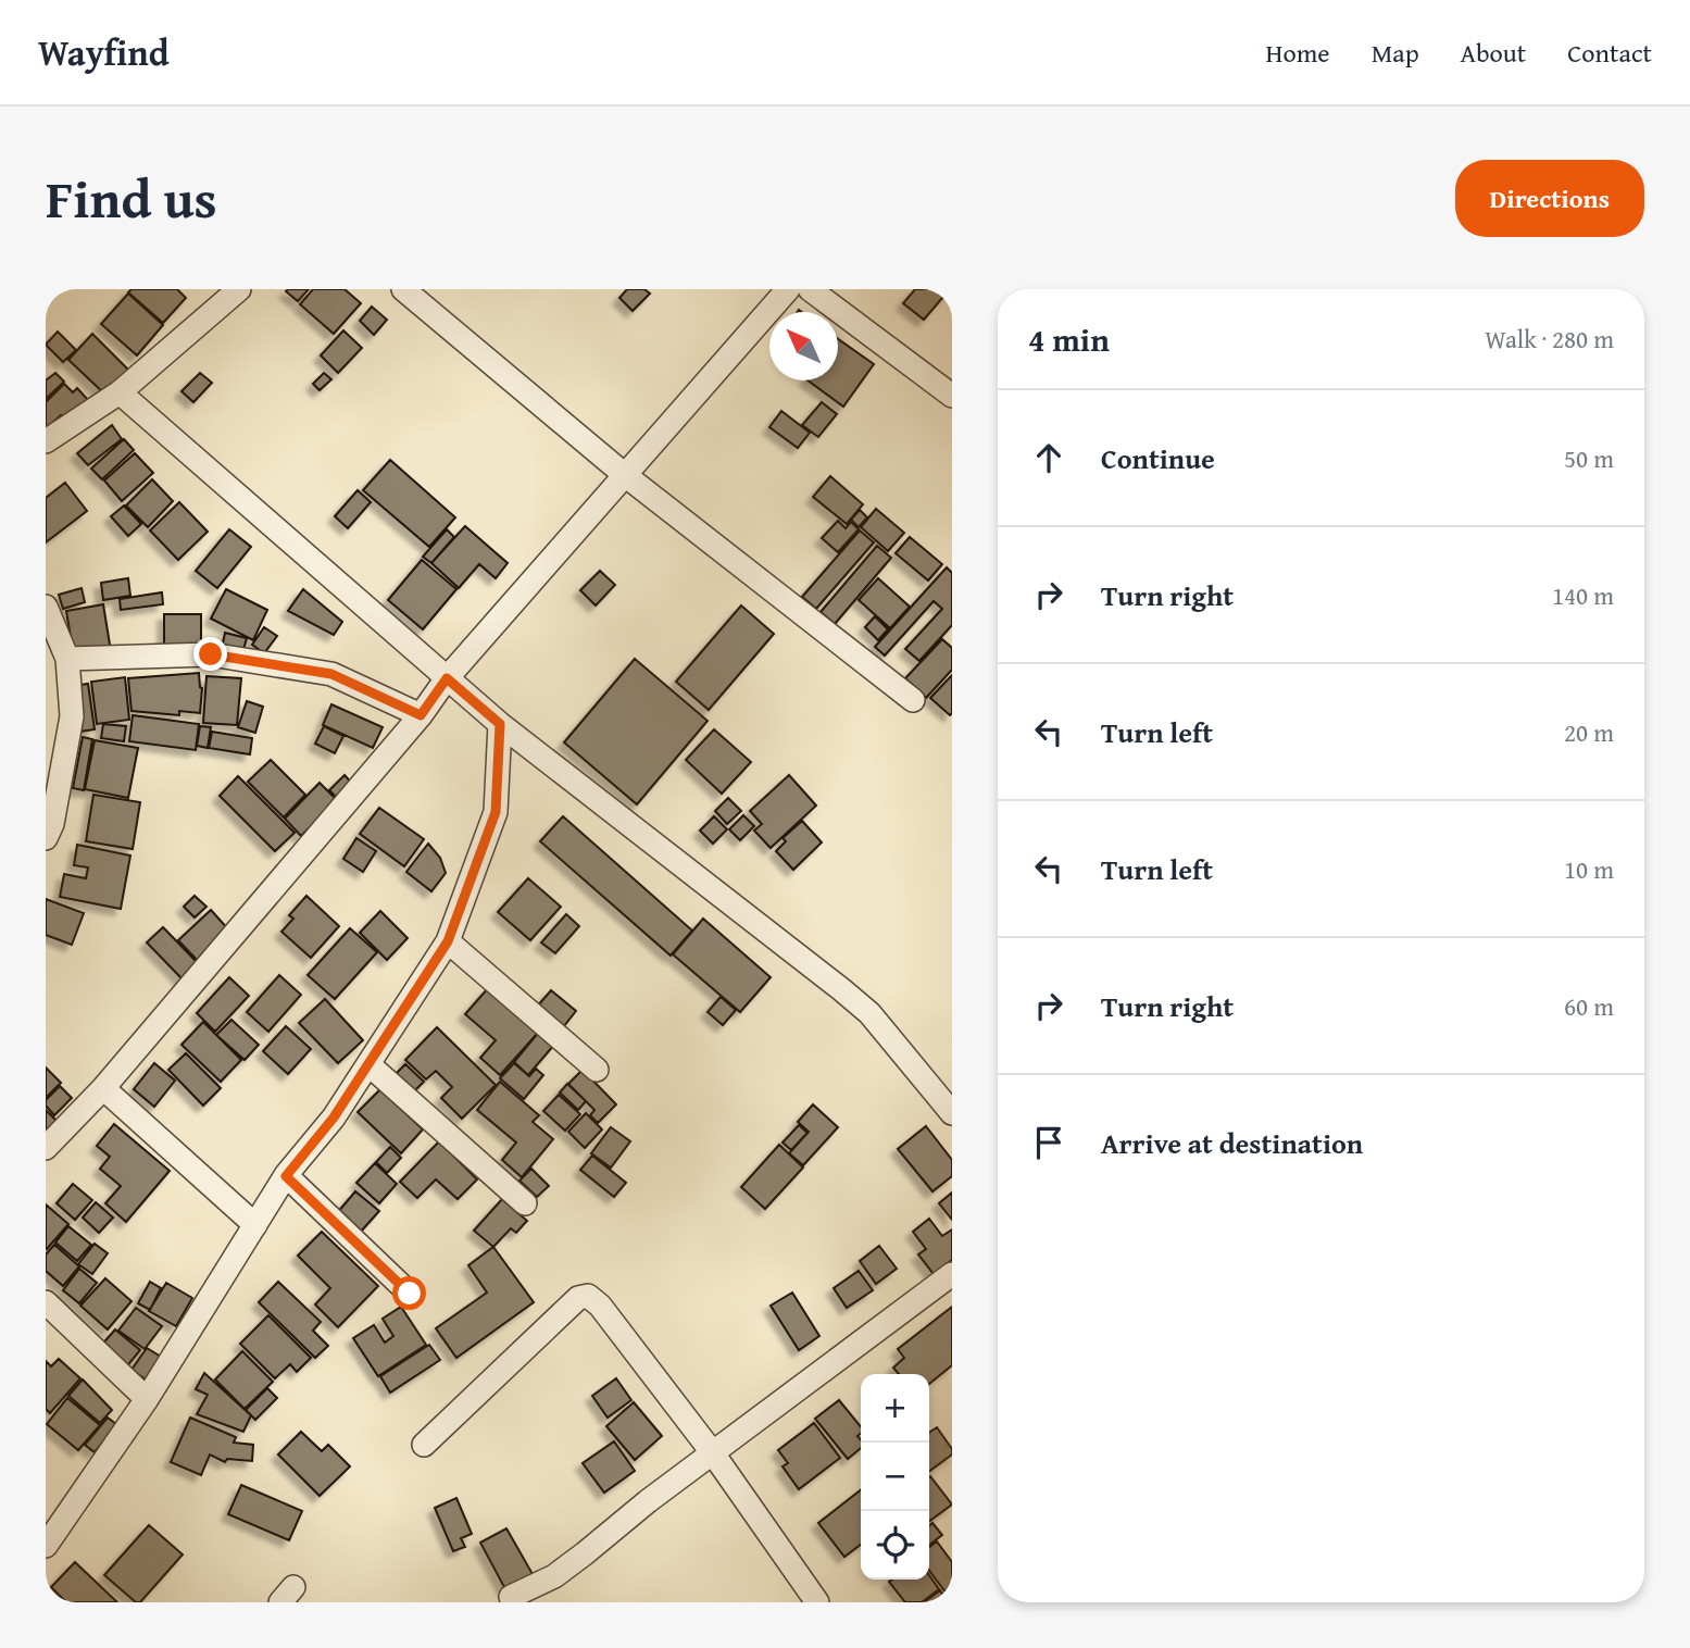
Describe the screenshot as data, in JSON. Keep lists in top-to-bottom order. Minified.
{"north":"top left","page":{"header":"Wayfind","nav":["Home","Map","About","Contact"],"title":"Find us","buttons":"Directions","heading":["4 min","Walk · 280 m"],"list":[["Continue","50 m"],["Turn right","140 m"],["Turn left","20 m"],["Turn left","10 m"],["Turn right","60 m"],"Arrive at destination"],"map_buttons":["+","−"]}}
